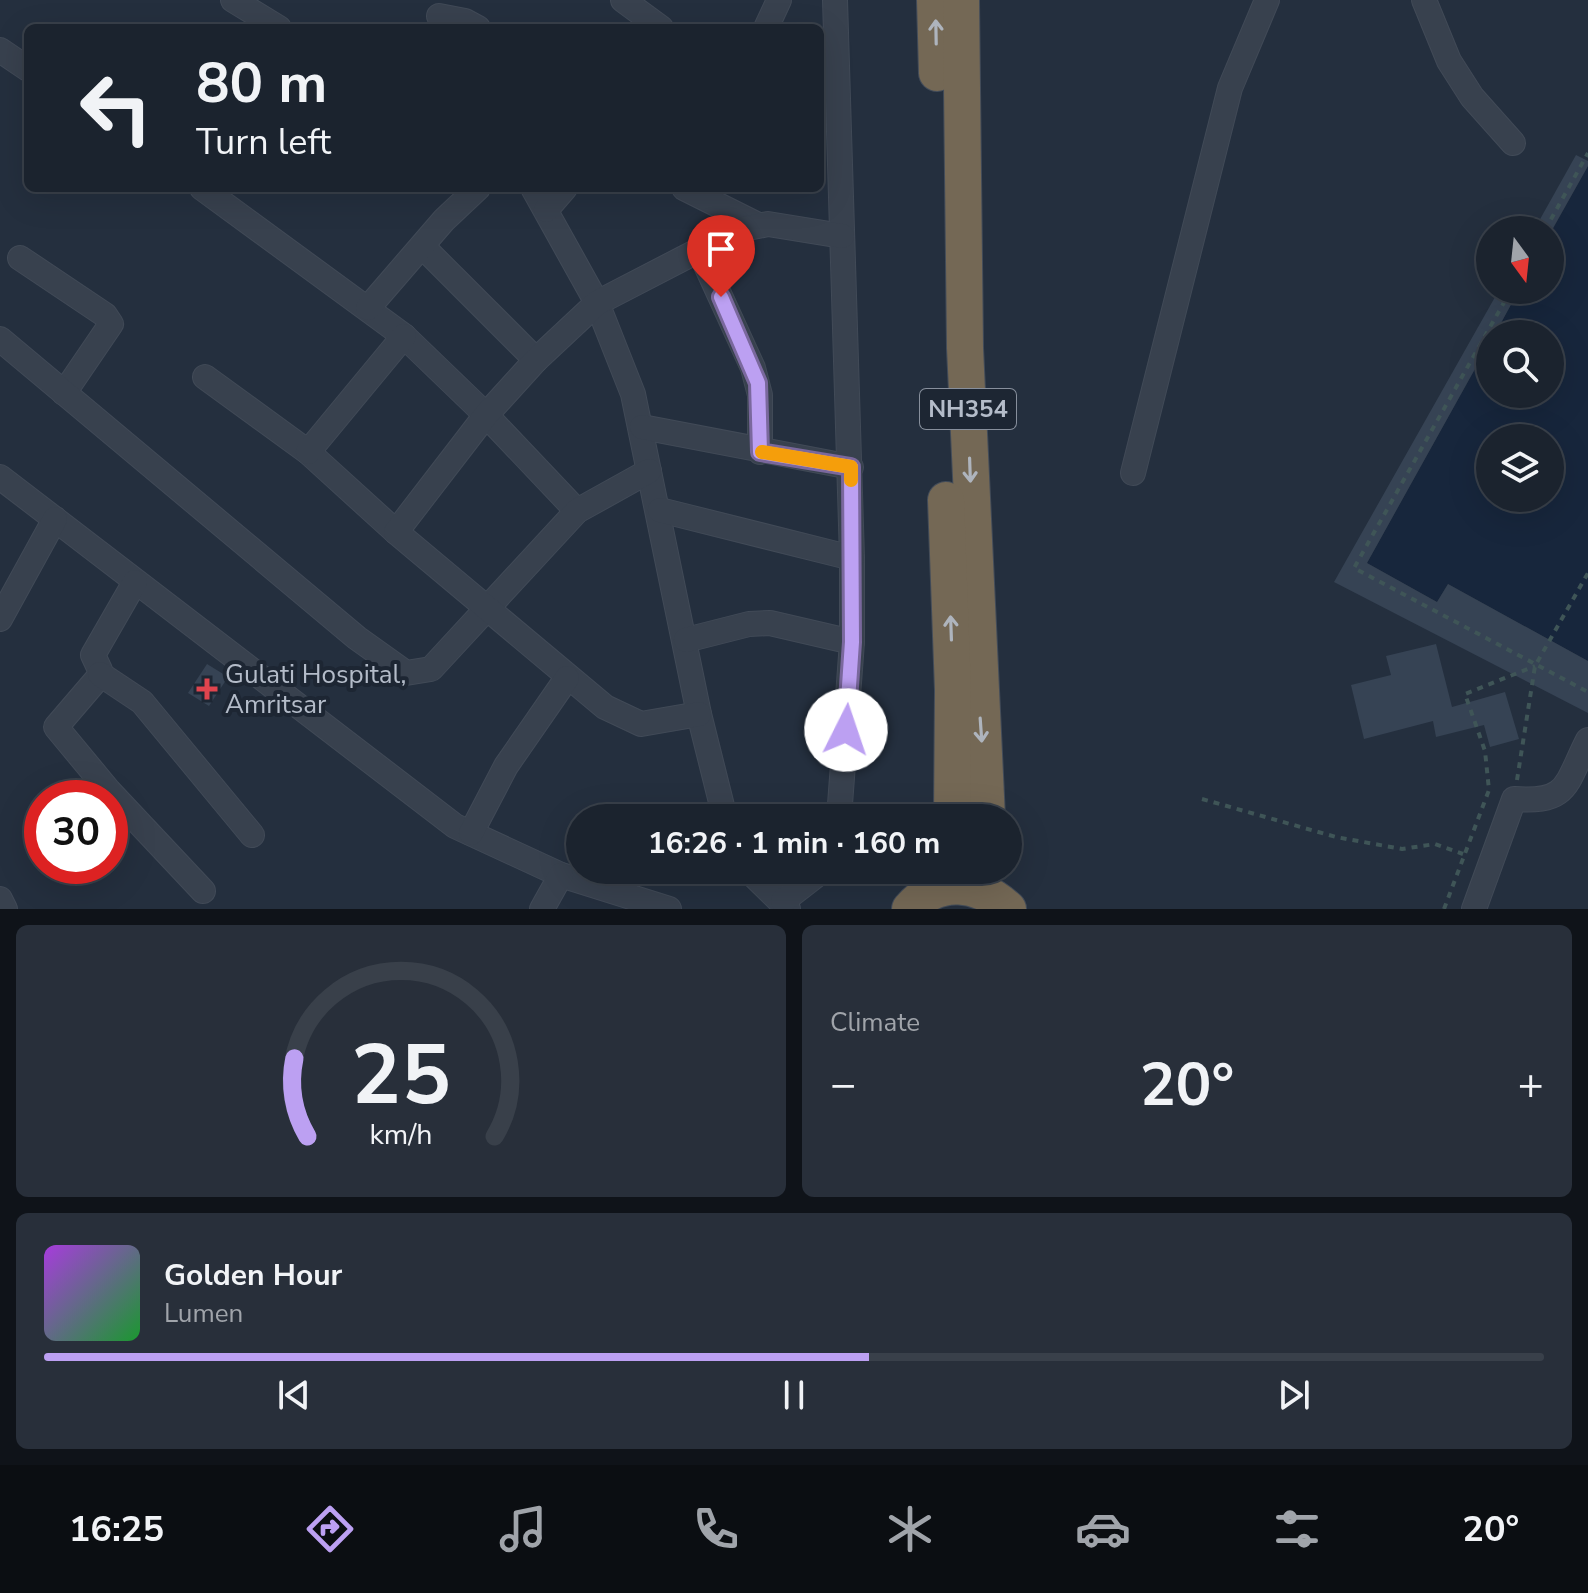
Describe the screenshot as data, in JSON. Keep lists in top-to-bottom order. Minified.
{"streets":{"highway":["NH354"]},"places":{"health":["Gulati Hospital, Amritsar"]},"north":"bottom","page":{"turn":["80 m","Turn left"],"limit":"30","trip":"16:26 · 1 min · 160 m","tile":"Climate","heat":["−","20°","+"],"song":["Golden Hour","Lumen"],"tabs":["16:25","20°"],"gauge":["25","km/h"]}}
